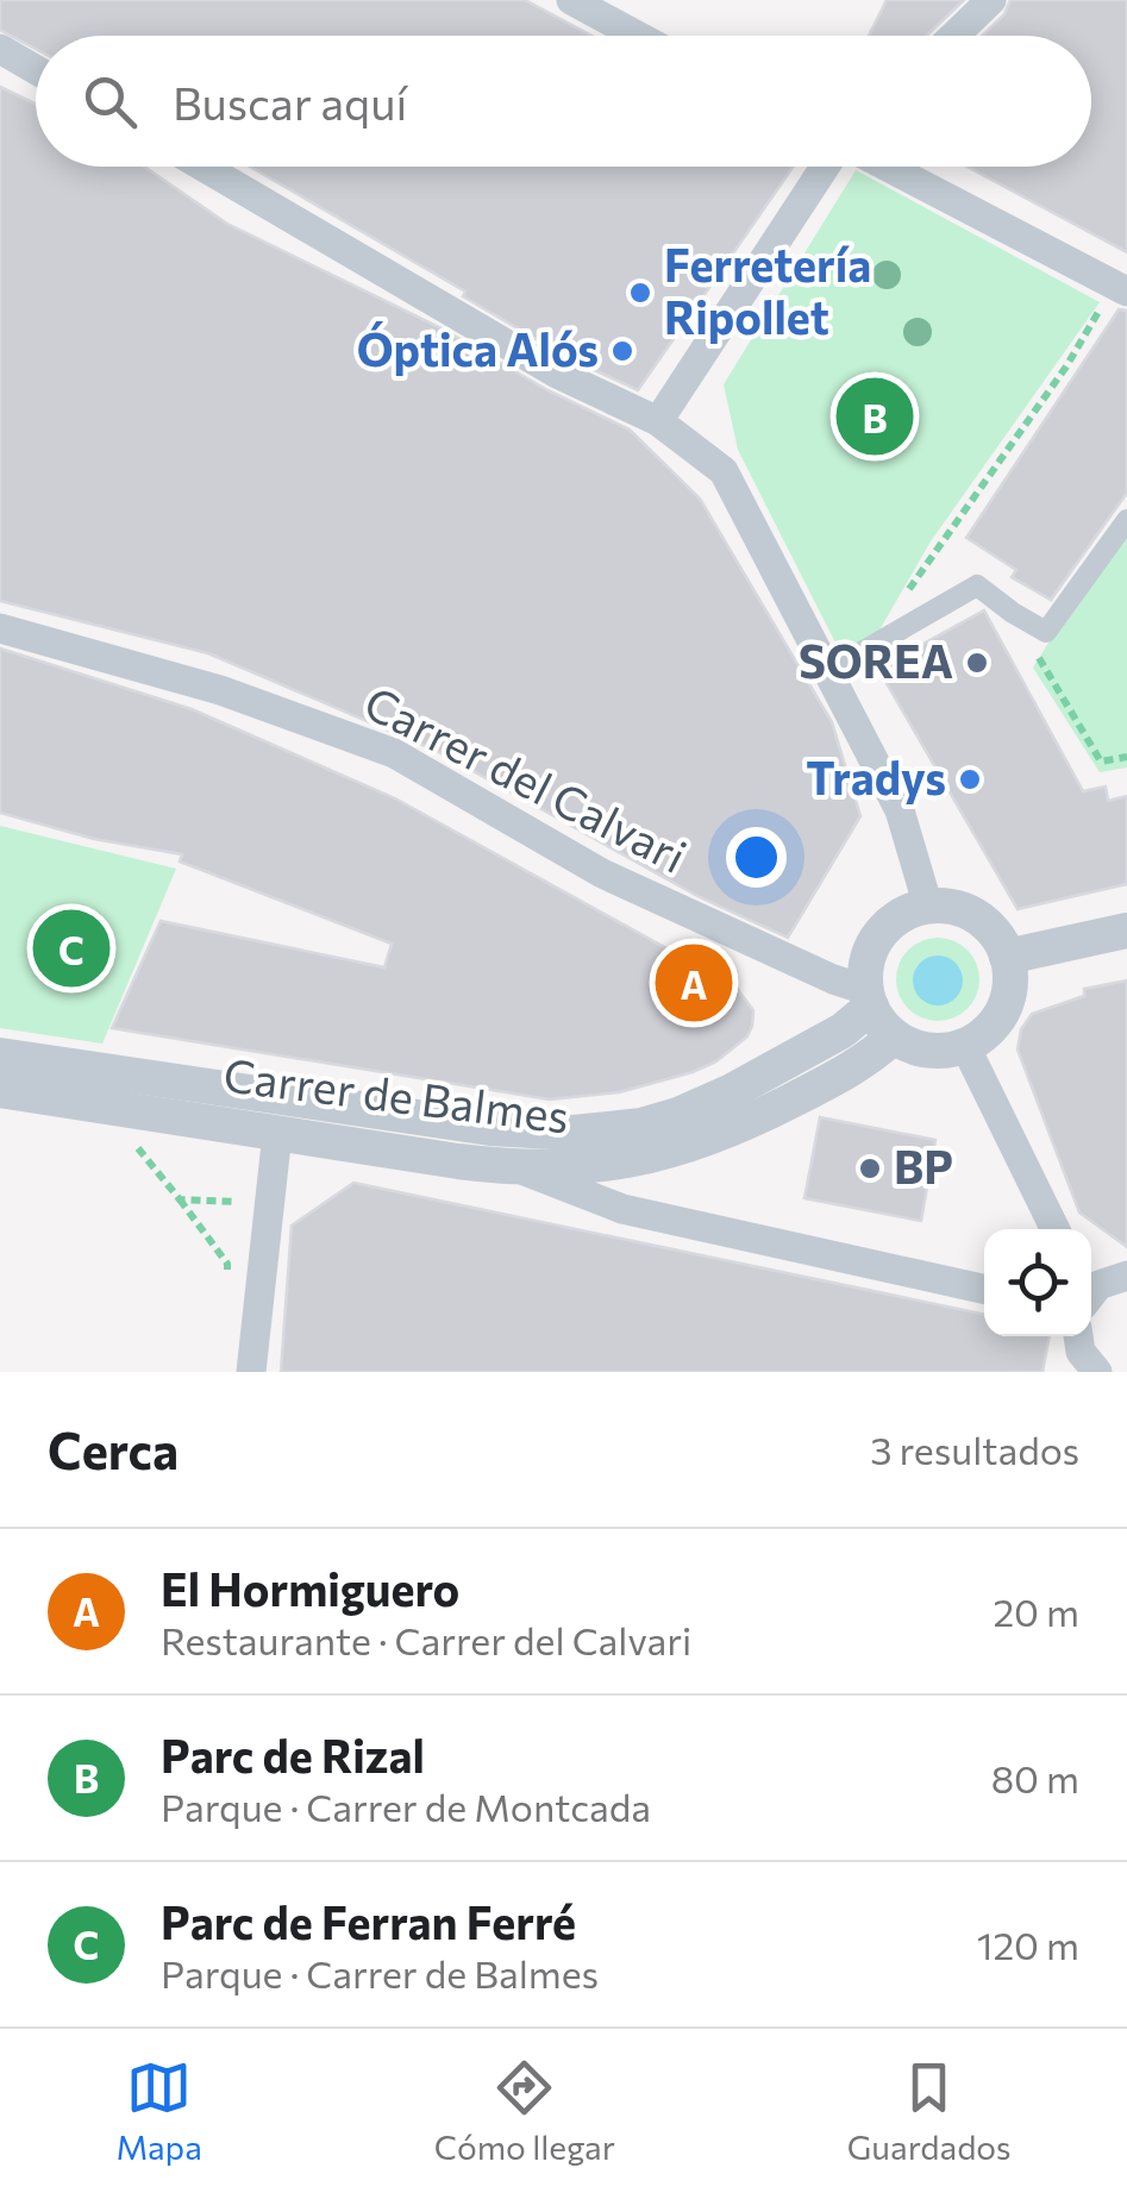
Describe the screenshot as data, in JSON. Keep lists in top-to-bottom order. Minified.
{"streets":{"street":["Carrer del Calvari","Carrer de Balmes"]},"crossings":[["Carrer del Calvari","Carrer de Balmes"]],"places":["Ferretería Ripollet","Óptica Alós","SOREA","Tradys","BP"],"page":{"search":"Buscar aquí","pins":["B","C","A"],"heading":["Cerca","3 resultados"],"list":[{"mark":"A","name":"El Hormiguero","note":"Restaurante · Carrer del Calvari","value":"20 m"},{"mark":"B","name":"Parc de Rizal","note":"Parque · Carrer de Montcada","value":"80 m"},{"mark":"C","name":"Parc de Ferran Ferré","note":"Parque · Carrer de Balmes","value":"120 m"}],"nav":["Mapa","Cómo llegar","Guardados"]}}
